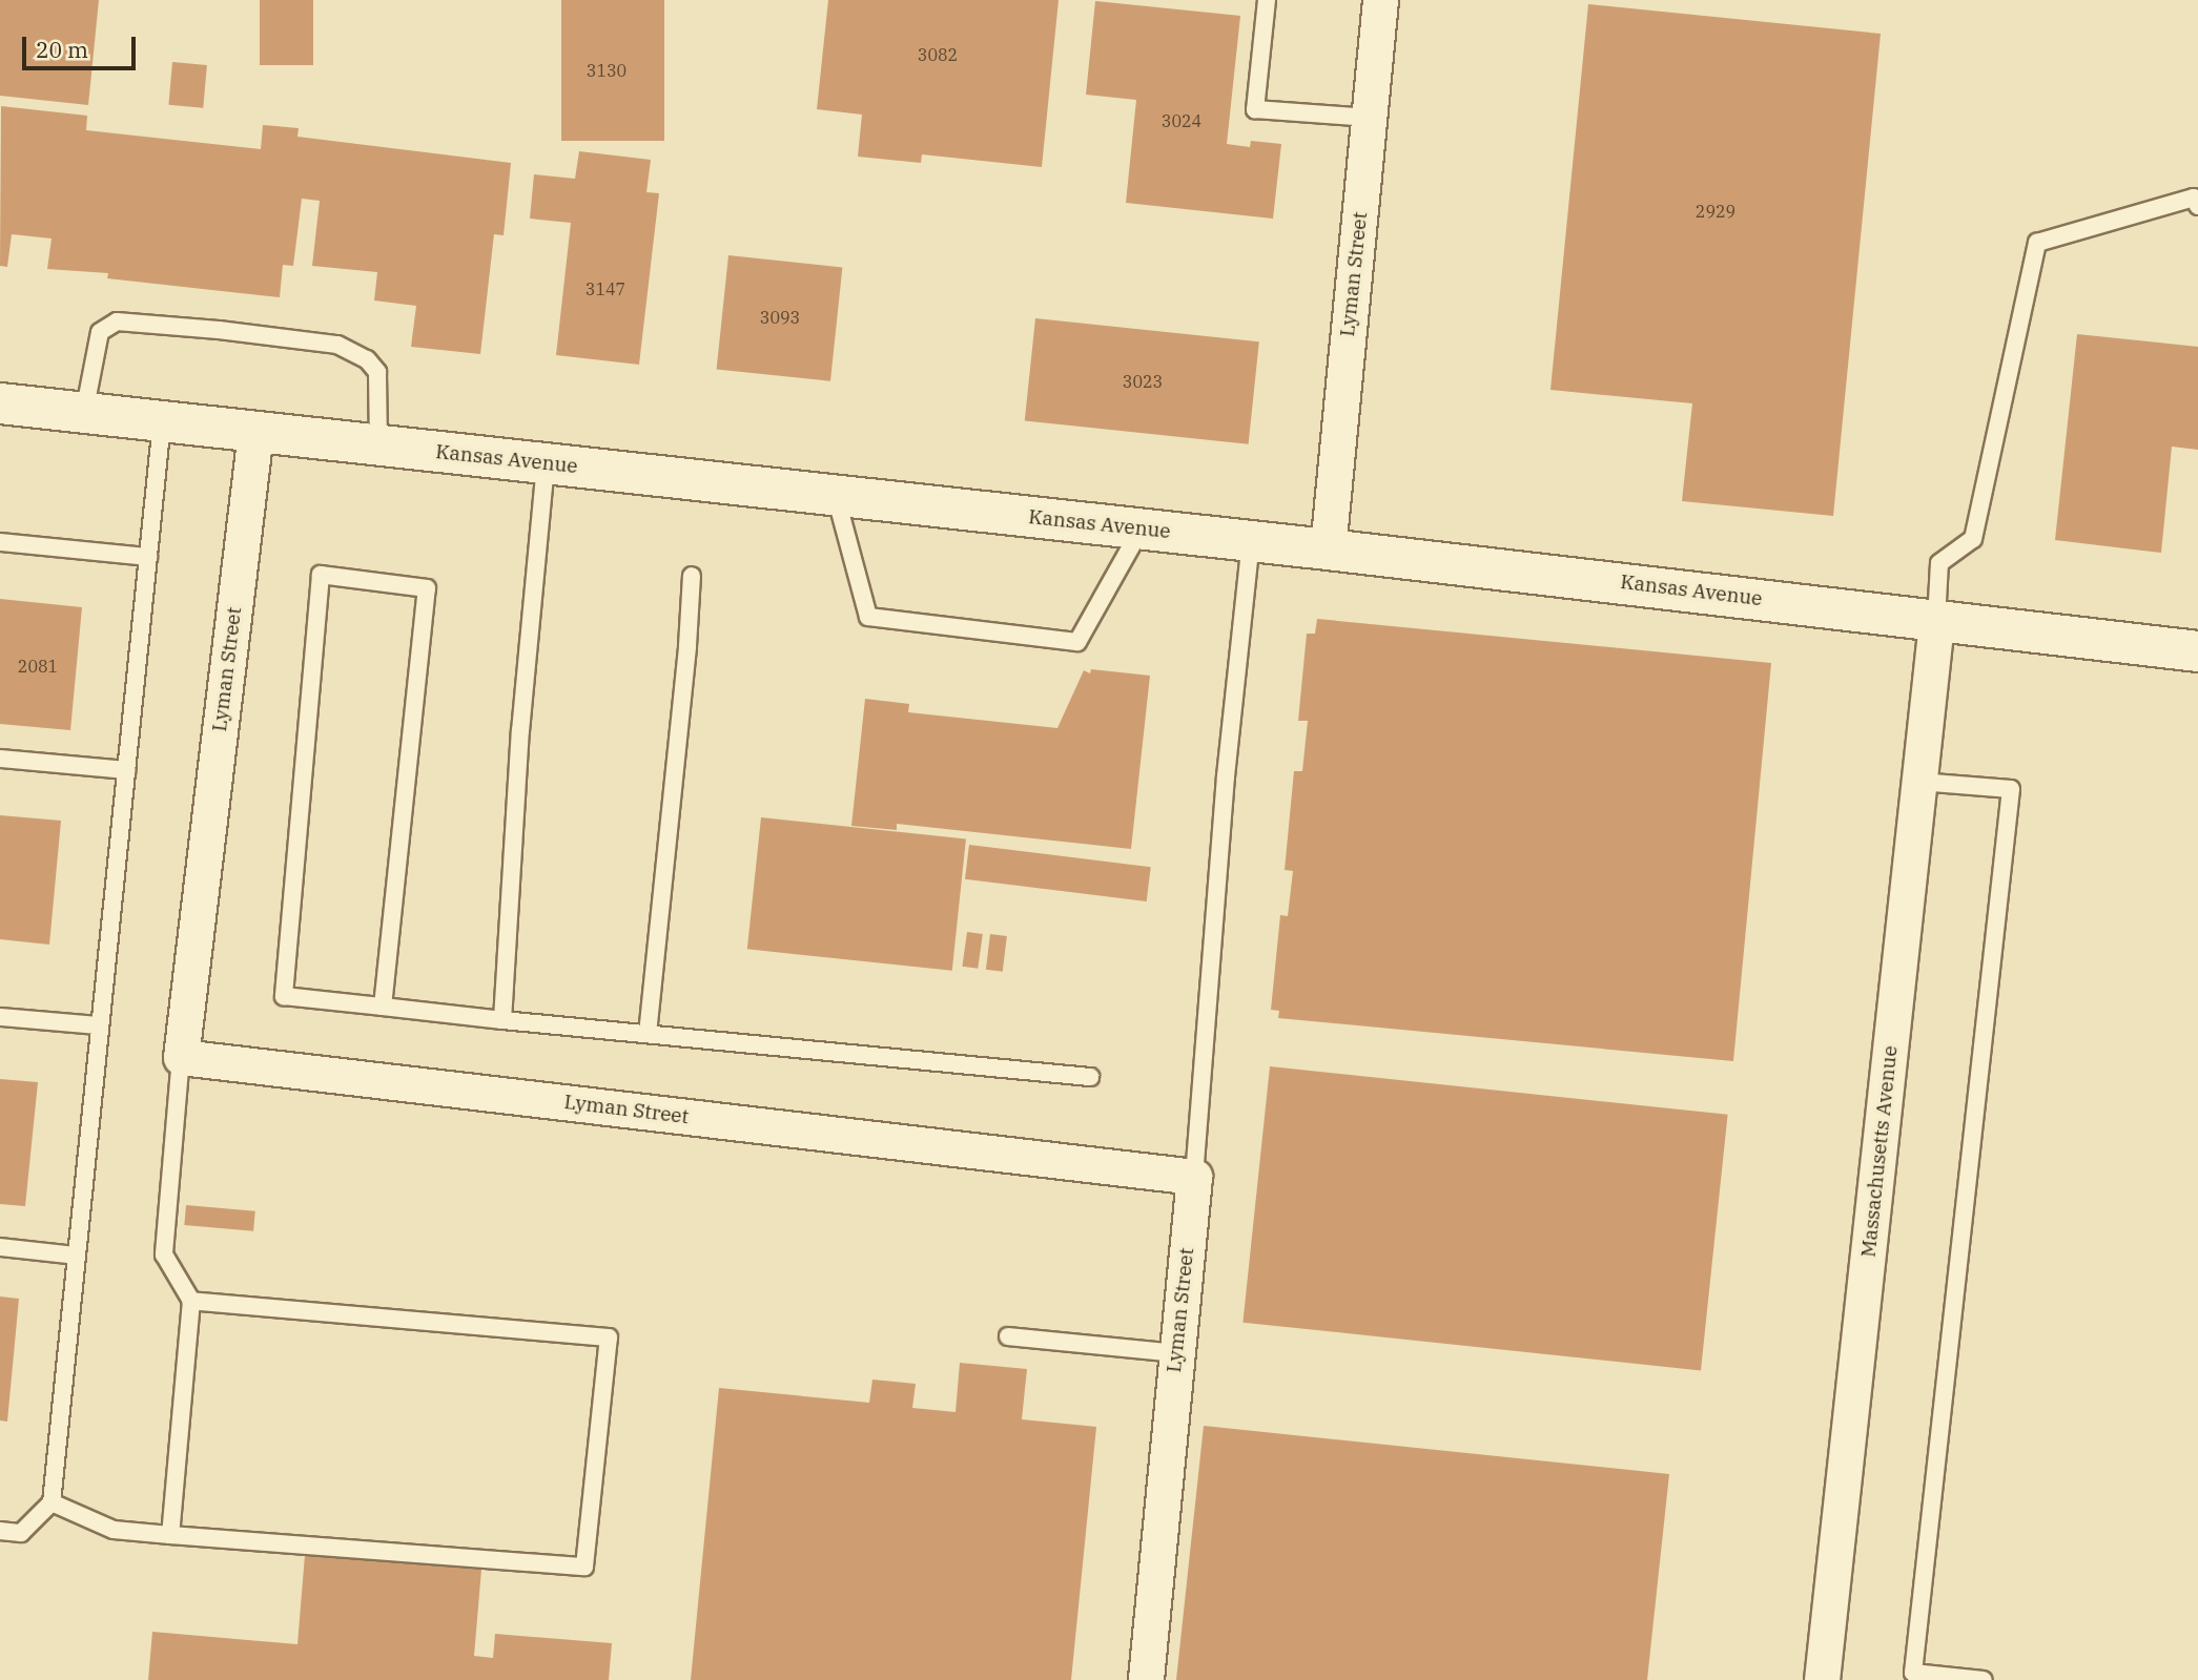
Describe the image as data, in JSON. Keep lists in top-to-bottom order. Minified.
{"streets":{"street":["Lyman Street","Kansas Avenue","Massachusetts Avenue"]},"crossings":[["Lyman Street","Kansas Avenue"],["Kansas Avenue","Massachusetts Avenue"]],"house_numbers":["3082","3130","3024","2929","3147","3093","3023","2081"],"scale_bar":"20 m"}
